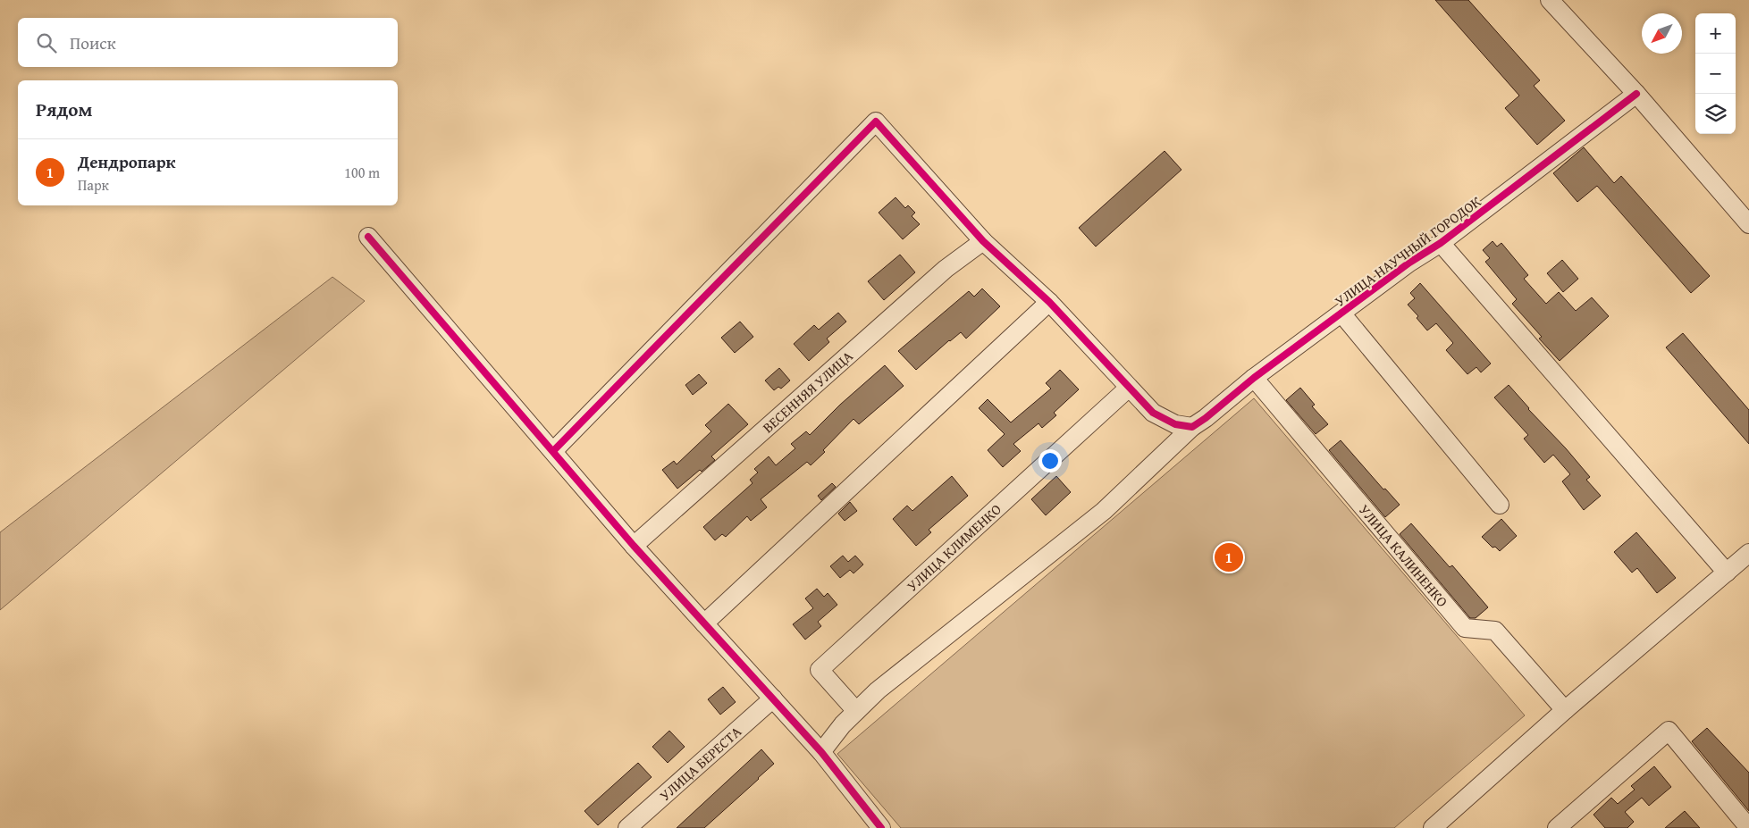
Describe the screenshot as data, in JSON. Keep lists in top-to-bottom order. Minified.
{"streets":{"street":["УЛИЦА НАУЧНЫЙ ГОРОДОК","ВЕСЕННЯЯ УЛИЦА","УЛИЦА КЛИМЕНКО","УЛИЦА КАЛИНЕНКО","УЛИЦА БЕРЕСТА"]},"crossings":[["УЛИЦА НАУЧНЫЙ ГОРОДОК","УЛИЦА КЛИМЕНКО"],["УЛИЦА НАУЧНЫЙ ГОРОДОК","УЛИЦА КАЛИНЕНКО"]],"north":"bottom left","page":{"map_buttons":["+","−"],"search":"Поиск","heading":"Рядом","list":[{"mark":"1","name":"Дендропарк","note":"Парк","value":"100 m"}],"pins":"1"}}
